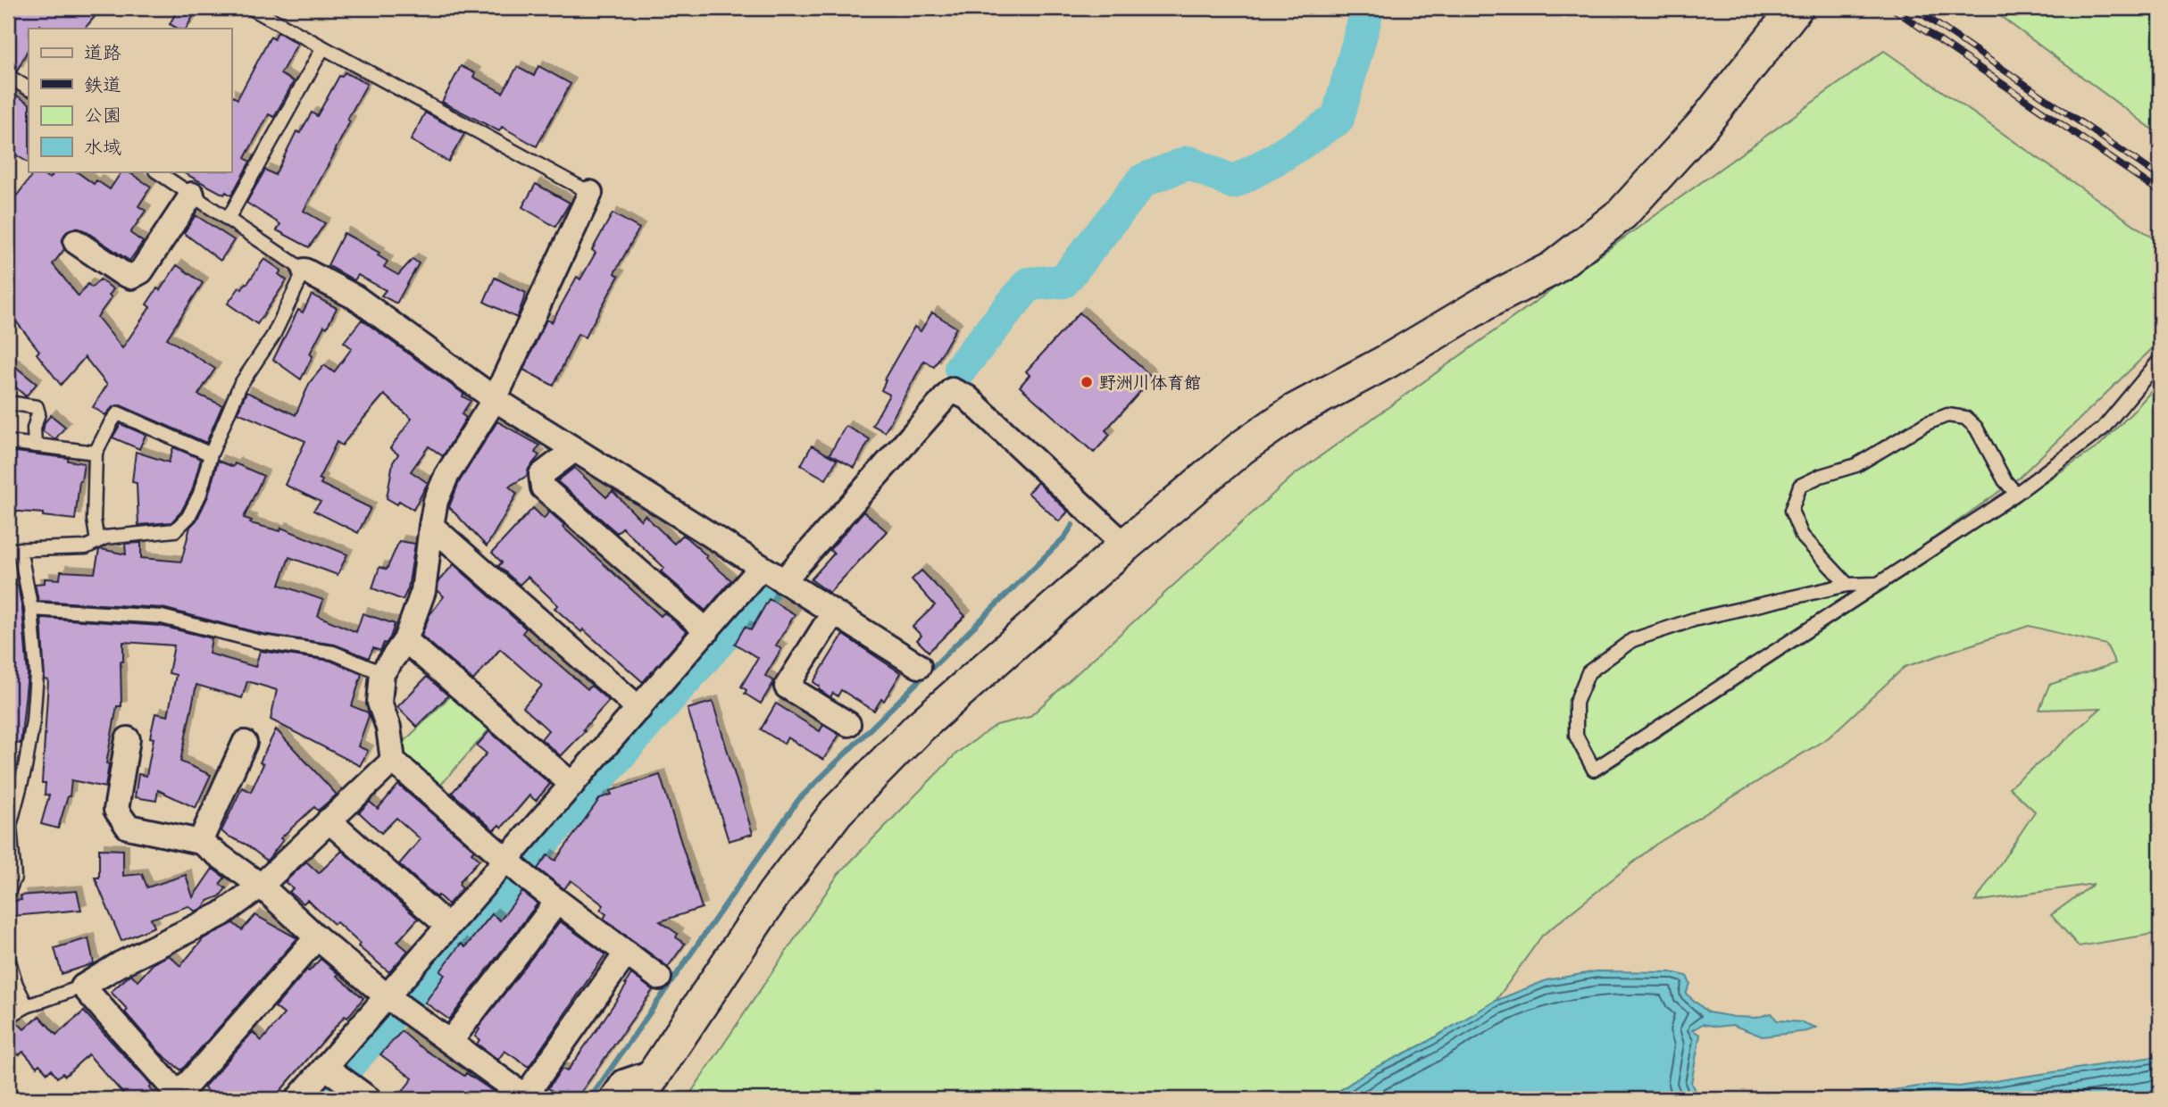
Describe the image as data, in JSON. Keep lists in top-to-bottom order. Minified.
{"places":["野洲川体育館"],"legend":["道路","鉄道","公園","水域"]}
